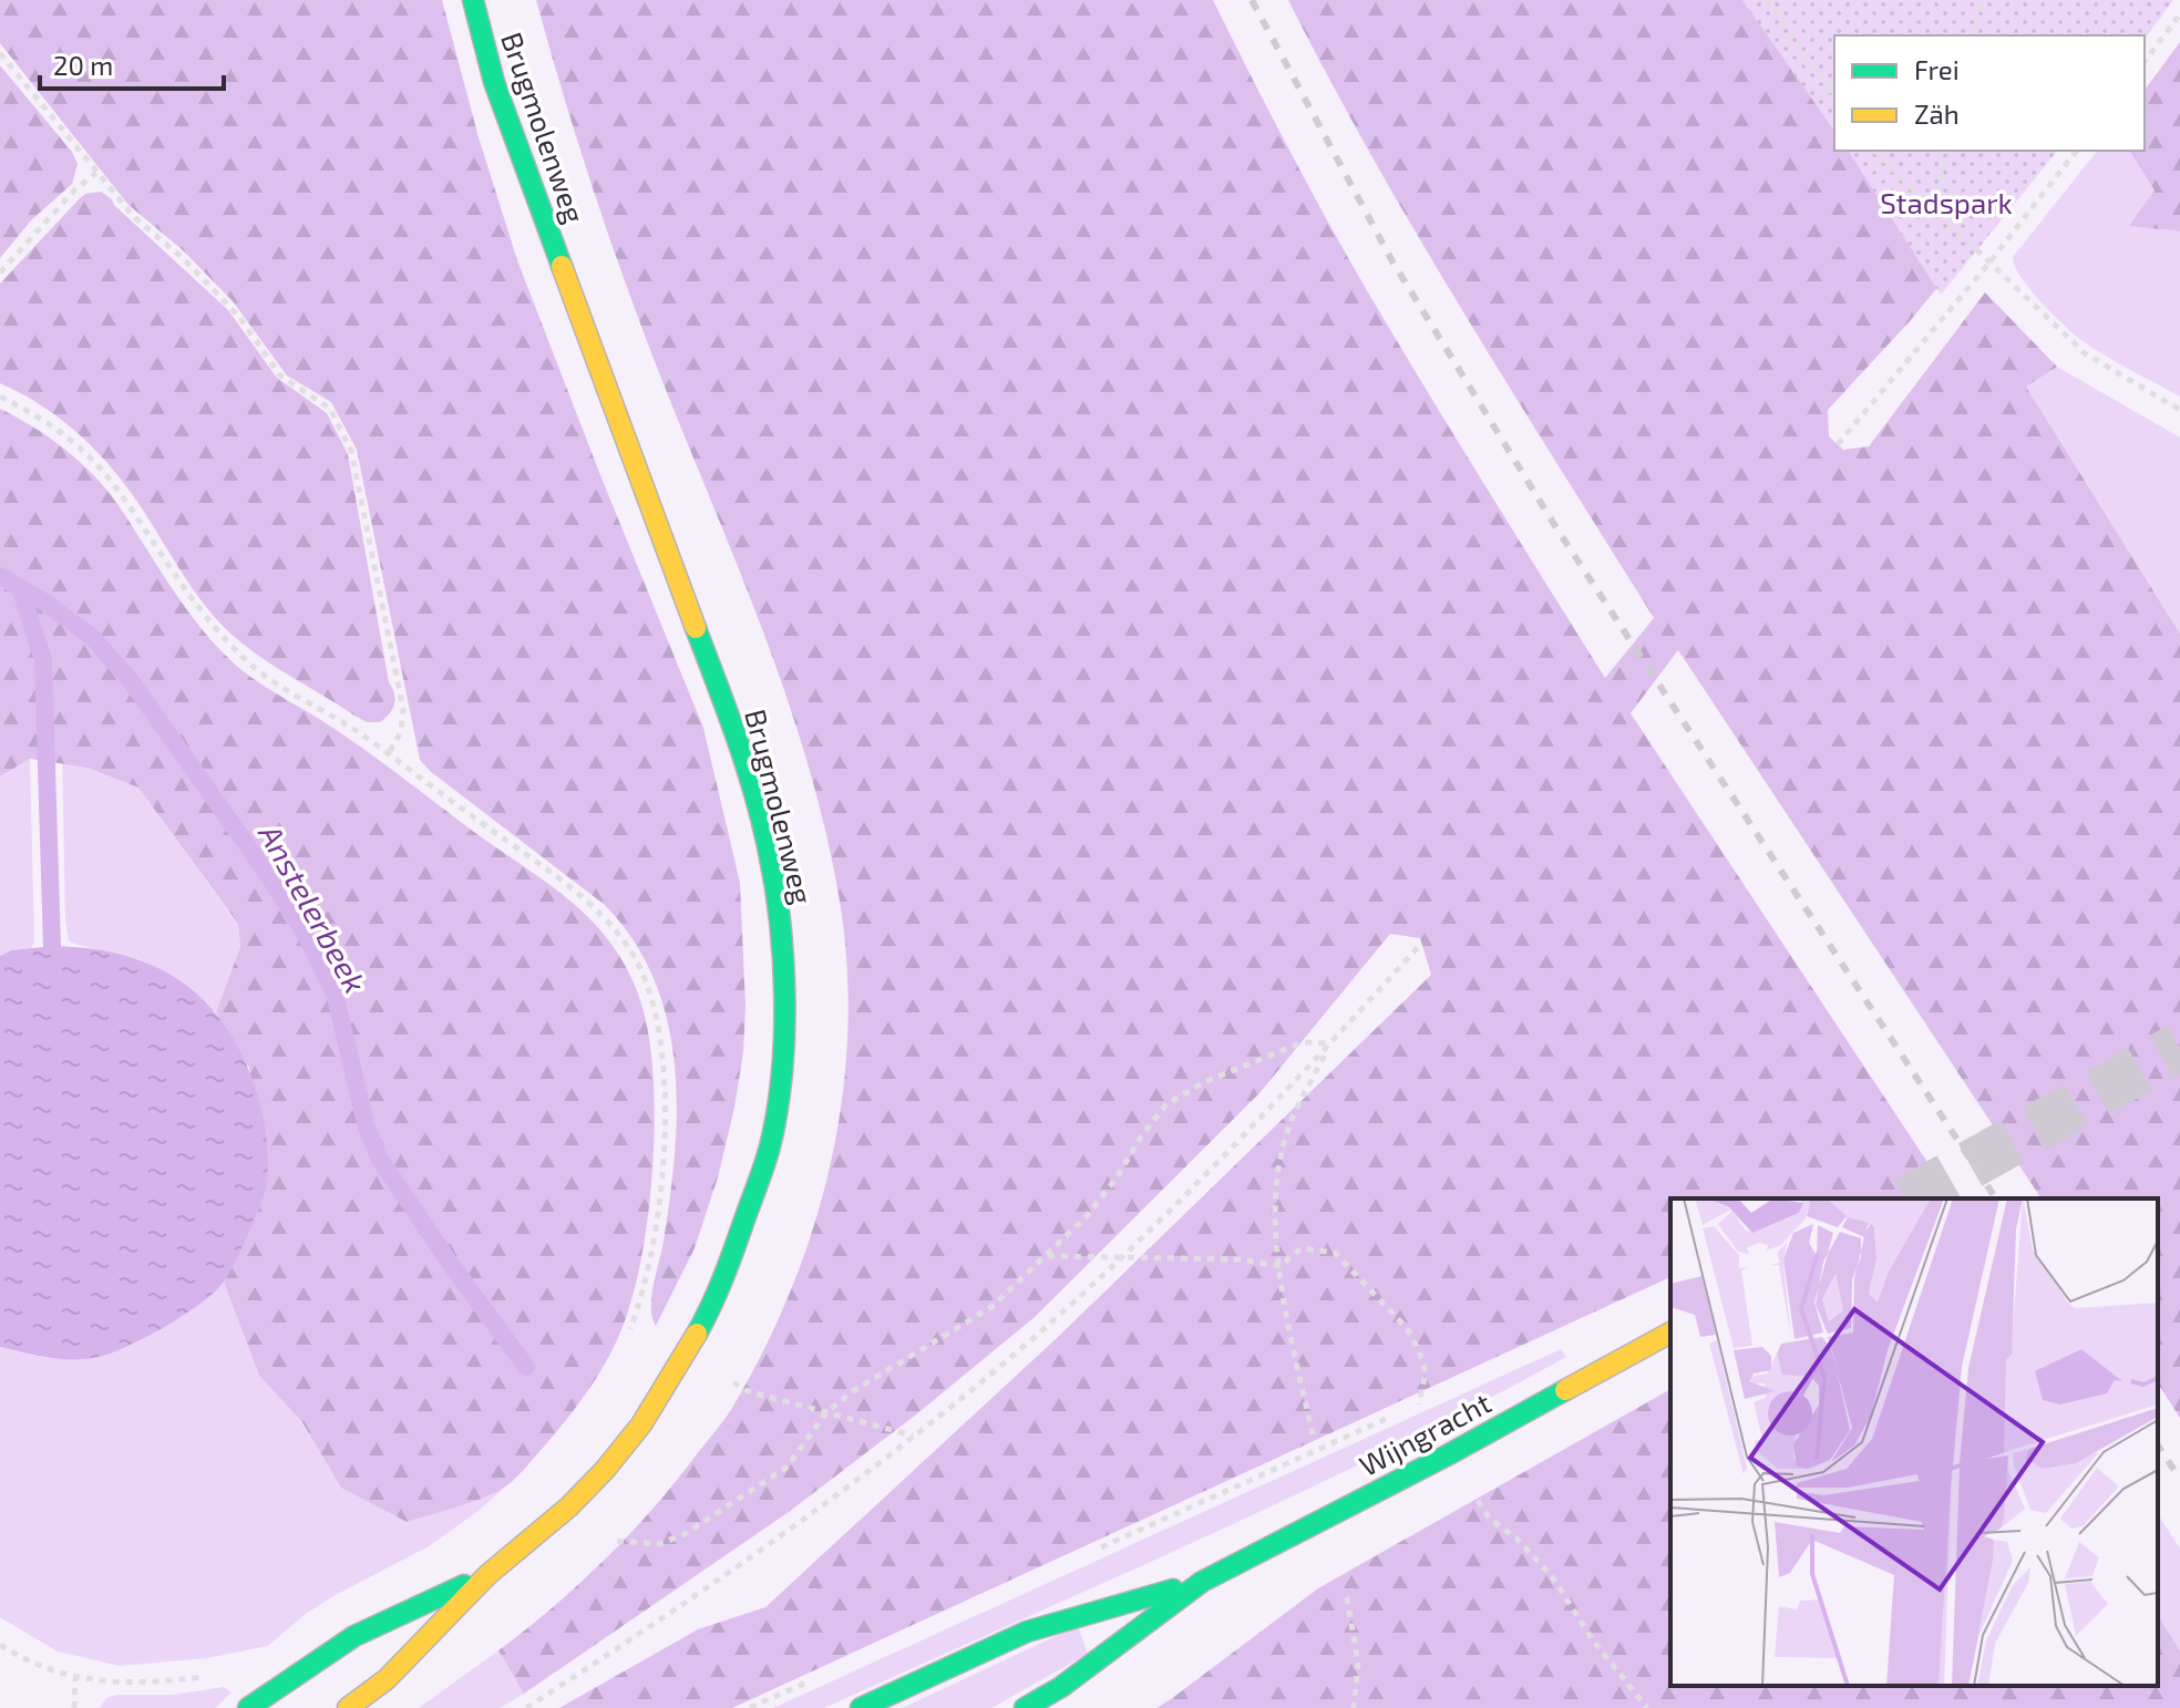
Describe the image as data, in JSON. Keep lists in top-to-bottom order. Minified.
{"streets":{"street":["Brugmolenweg","Wijngracht"]},"water":["Anstelerbeek"],"parks":["Stadspark"],"legend":["Frei","Zäh"],"scale_bar":"20 m"}
